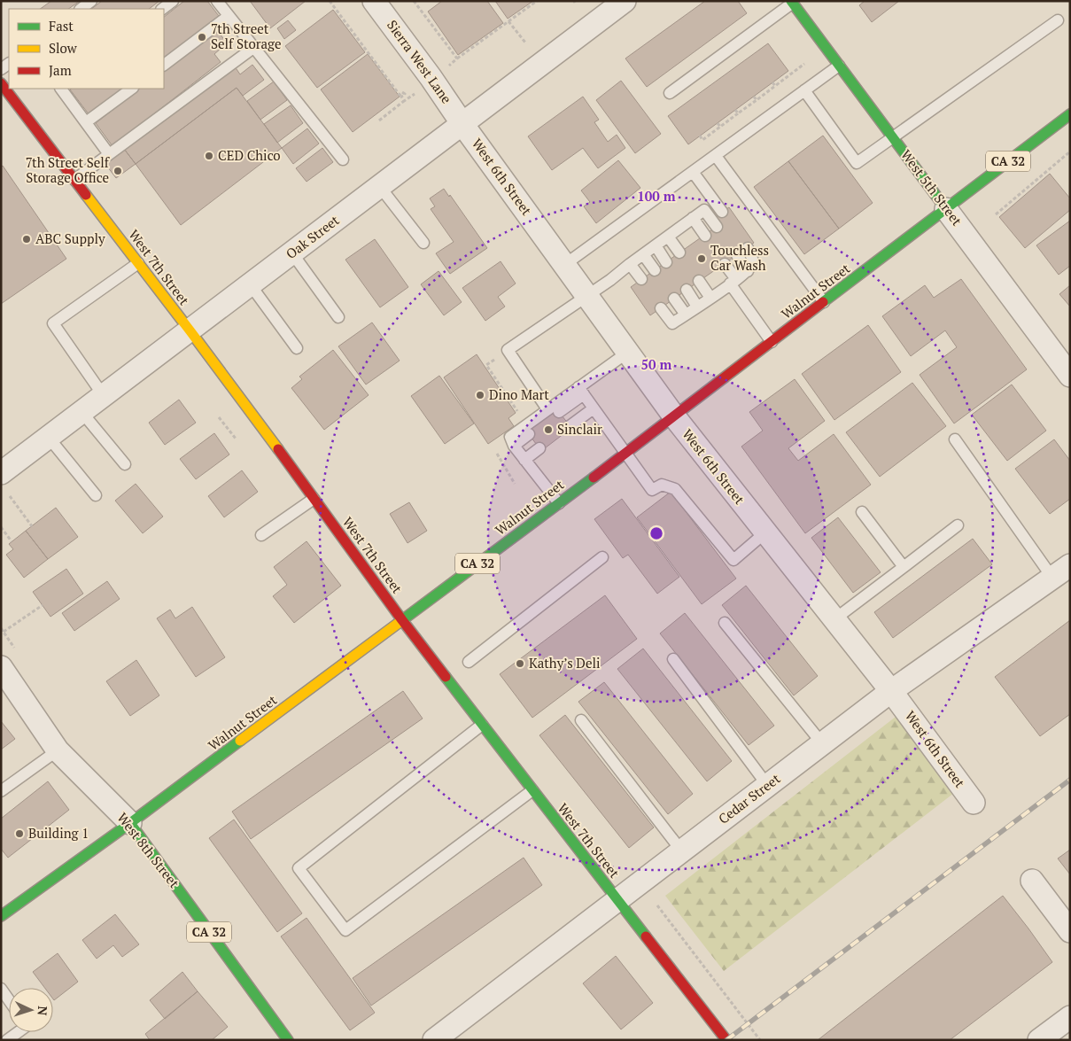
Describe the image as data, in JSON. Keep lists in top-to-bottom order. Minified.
{"streets":{"main road":["CA 32","West 5th Street","West 7th Street","Walnut Street","West 8th Street"],"street":["Sierra West Lane","West 6th Street","Oak Street","Cedar Street"]},"crossings":[["Sierra West Lane","West 6th Street"],["Sierra West Lane","Oak Street"],["West 6th Street","Oak Street"],["West 6th Street","Walnut Street"],["West 6th Street","Cedar Street"],["West 5th Street","Walnut Street"],["Oak Street","West 7th Street"],["West 7th Street","Walnut Street"],["West 7th Street","Cedar Street"],["Walnut Street","West 8th Street"]],"places":["7th Street Self Storage","CED Chico","7th Street Self Storage Office","ABC Supply","Touchless Car Wash","Dino Mart","Sinclair","Kathy’s Deli","Building 1"],"legend":["Fast","Slow","Jam"],"north":"right","rings":["100 m","50 m"]}
